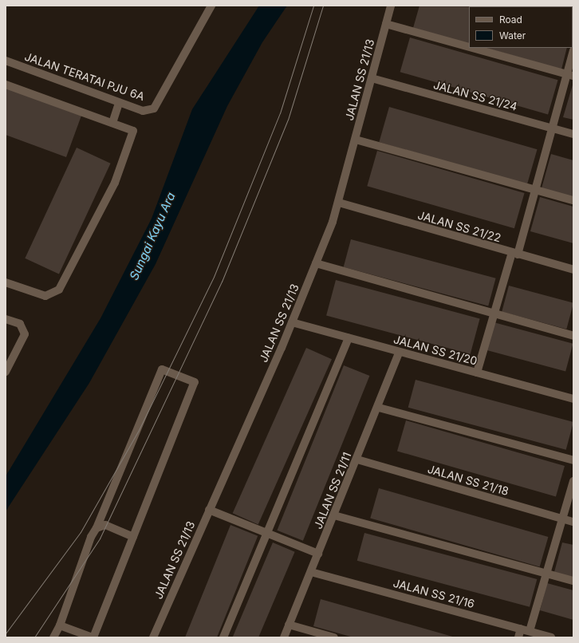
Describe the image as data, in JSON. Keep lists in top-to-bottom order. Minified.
{"streets":{"street":["JALAN TERATAI PJU 6A","JALAN SS 21/13","JALAN SS 21/24","JALAN SS 21/22","JALAN SS 21/20","JALAN SS 21/18","JALAN SS 21/11","JALAN SS 21/16"]},"crossings":[["JALAN SS 21/13","JALAN SS 21/24"],["JALAN SS 21/13","JALAN SS 21/22"],["JALAN SS 21/13","JALAN SS 21/20"],["JALAN SS 21/20","JALAN SS 21/11"],["JALAN SS 21/18","JALAN SS 21/11"],["JALAN SS 21/11","JALAN SS 21/16"]],"water":["Sungai Kayu Ara"],"legend":["Road","Water"]}
